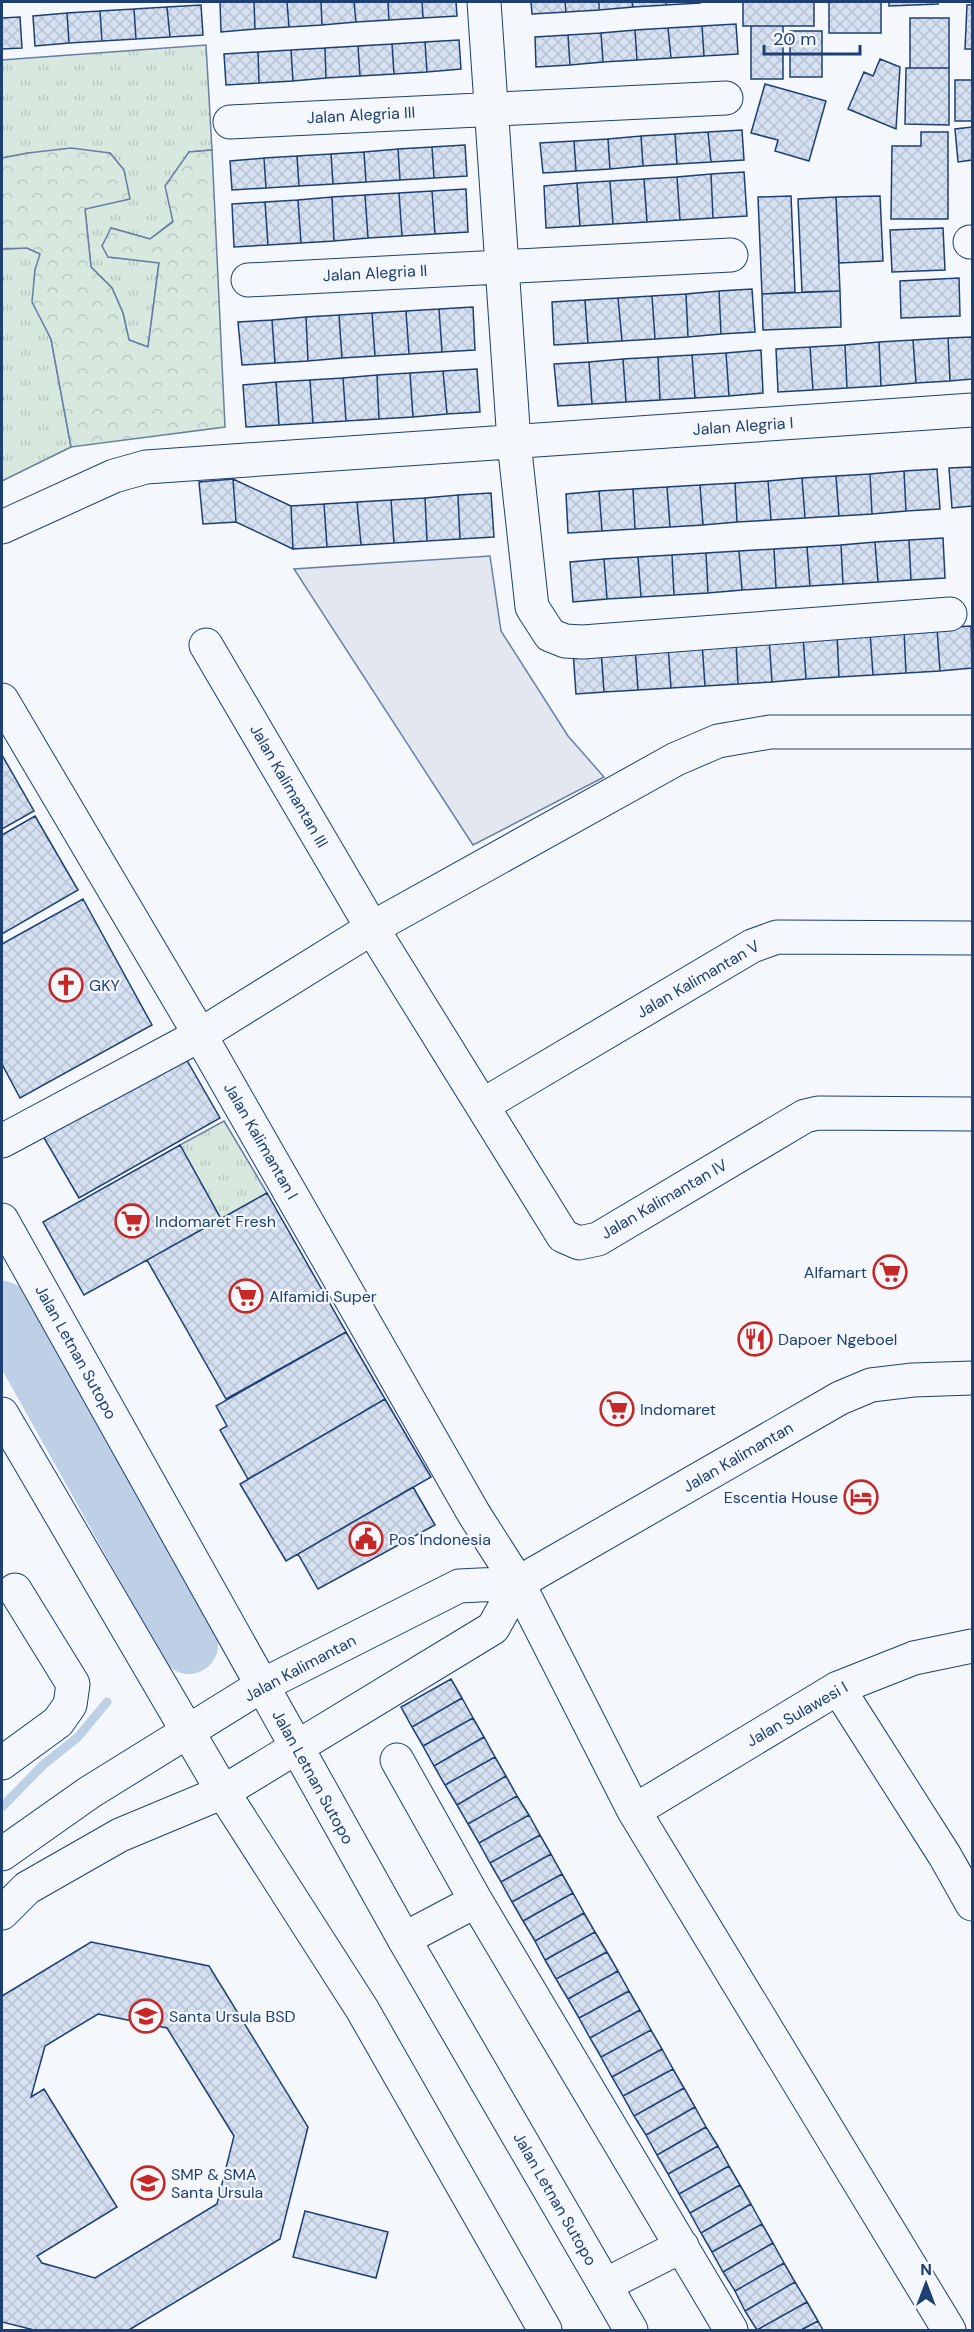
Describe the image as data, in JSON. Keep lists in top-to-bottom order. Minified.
{"streets":{"street":["Jalan Alegria III","Jalan Alegria II","Jalan Alegria I","Jalan Kalimantan III","Jalan Kalimantan V","Jalan Kalimantan I","Jalan Kalimantan IV","Jalan Letnan Sutopo","Jalan Kalimantan","Jalan Sulawesi I"]},"crossings":[["Jalan Kalimantan III","Jalan Kalimantan IV"],["Jalan Kalimantan V","Jalan Kalimantan IV"],["Jalan Kalimantan I","Jalan Kalimantan"],["Jalan Kalimantan I","Jalan Sulawesi I"],["Jalan Letnan Sutopo","Jalan Kalimantan"]],"places":{"church":["GKY"],"supermarket":["Indomaret Fresh","Alfamart","Alfamidi Super","Indomaret"],"restaurant":["Dapoer Ngeboel"],"hotel":["Escentia House"],"public building":["Pos Indonesia"],"school or university":["Santa Ursula BSD","SMP & SMA Santa Ursula"]},"scale_bar":"20 m","north":"top"}
